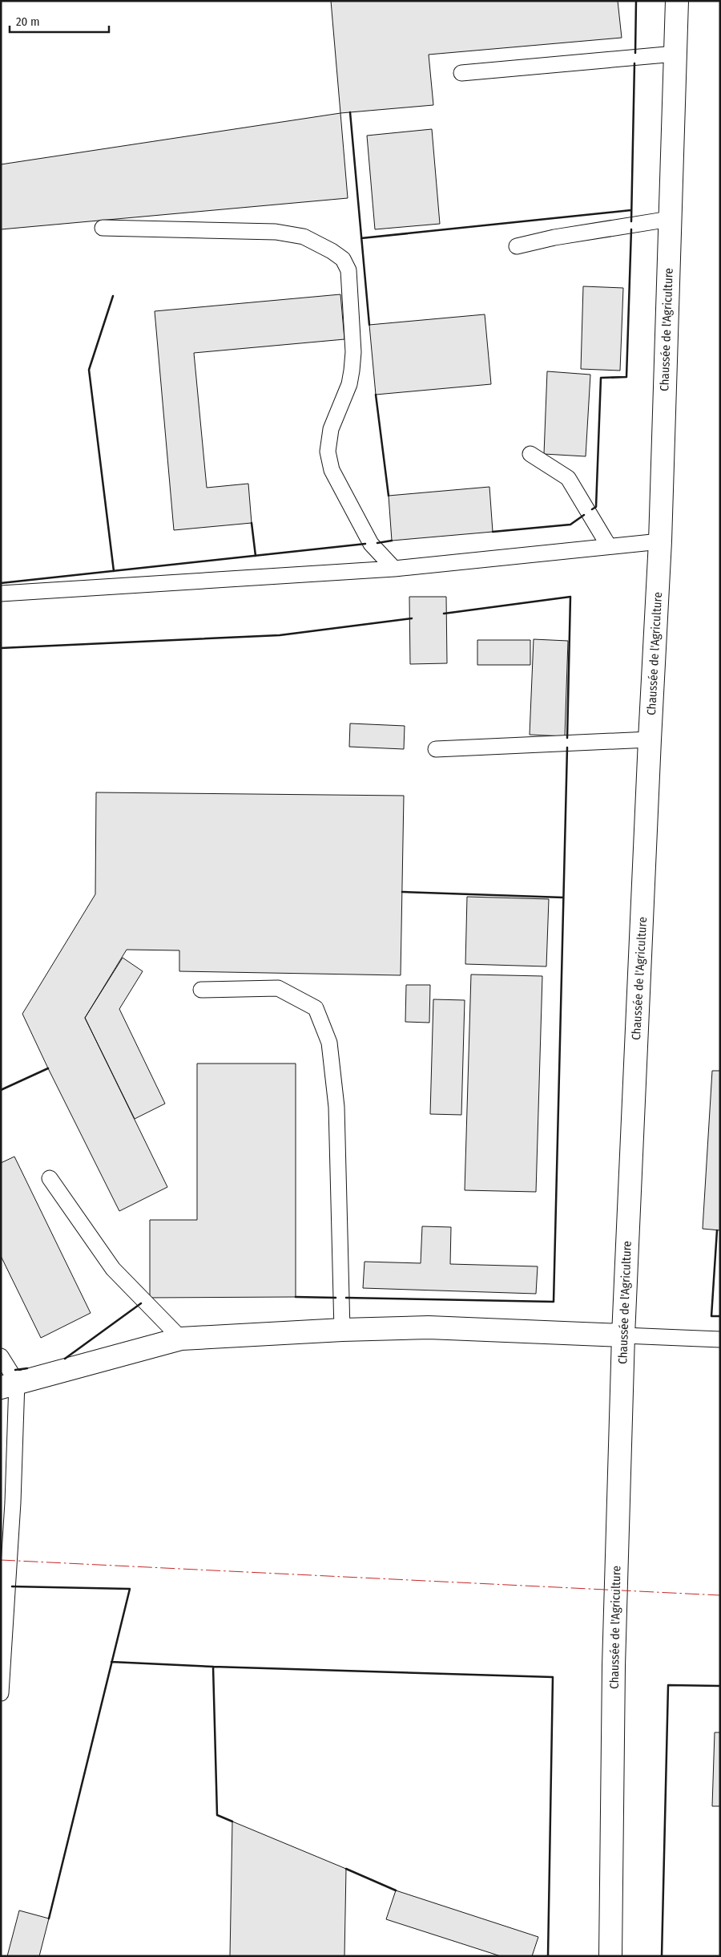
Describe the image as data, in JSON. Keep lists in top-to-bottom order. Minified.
{"streets":{"street":["Chaussée de l'Agriculture"]},"scale_bar":"20 m"}
